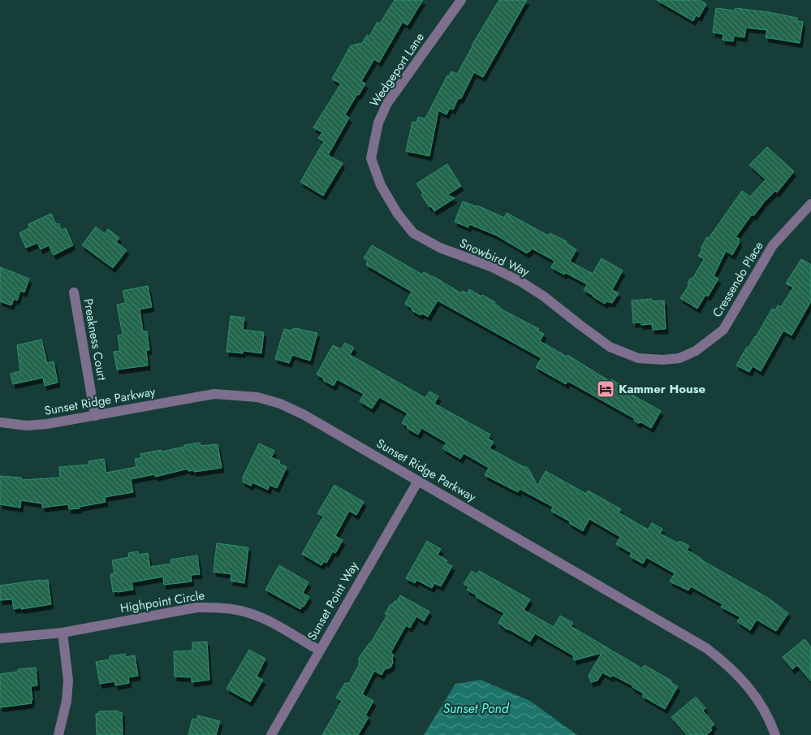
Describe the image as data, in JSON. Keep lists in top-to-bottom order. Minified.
{"streets":{"street":["Wedgeport Lane","Snowbird Way","Cressendo Place","Preakness Court","Sunset Ridge Parkway","Sunset Point Way","Highpoint Circle"]},"crossings":[["Wedgeport Lane","Snowbird Way"],["Snowbird Way","Cressendo Place"],["Preakness Court","Sunset Ridge Parkway"],["Sunset Ridge Parkway","Sunset Point Way"],["Sunset Point Way","Highpoint Circle"]],"water":["Sunset Pond"],"places":{"hotel":["Kammer House"]}}
